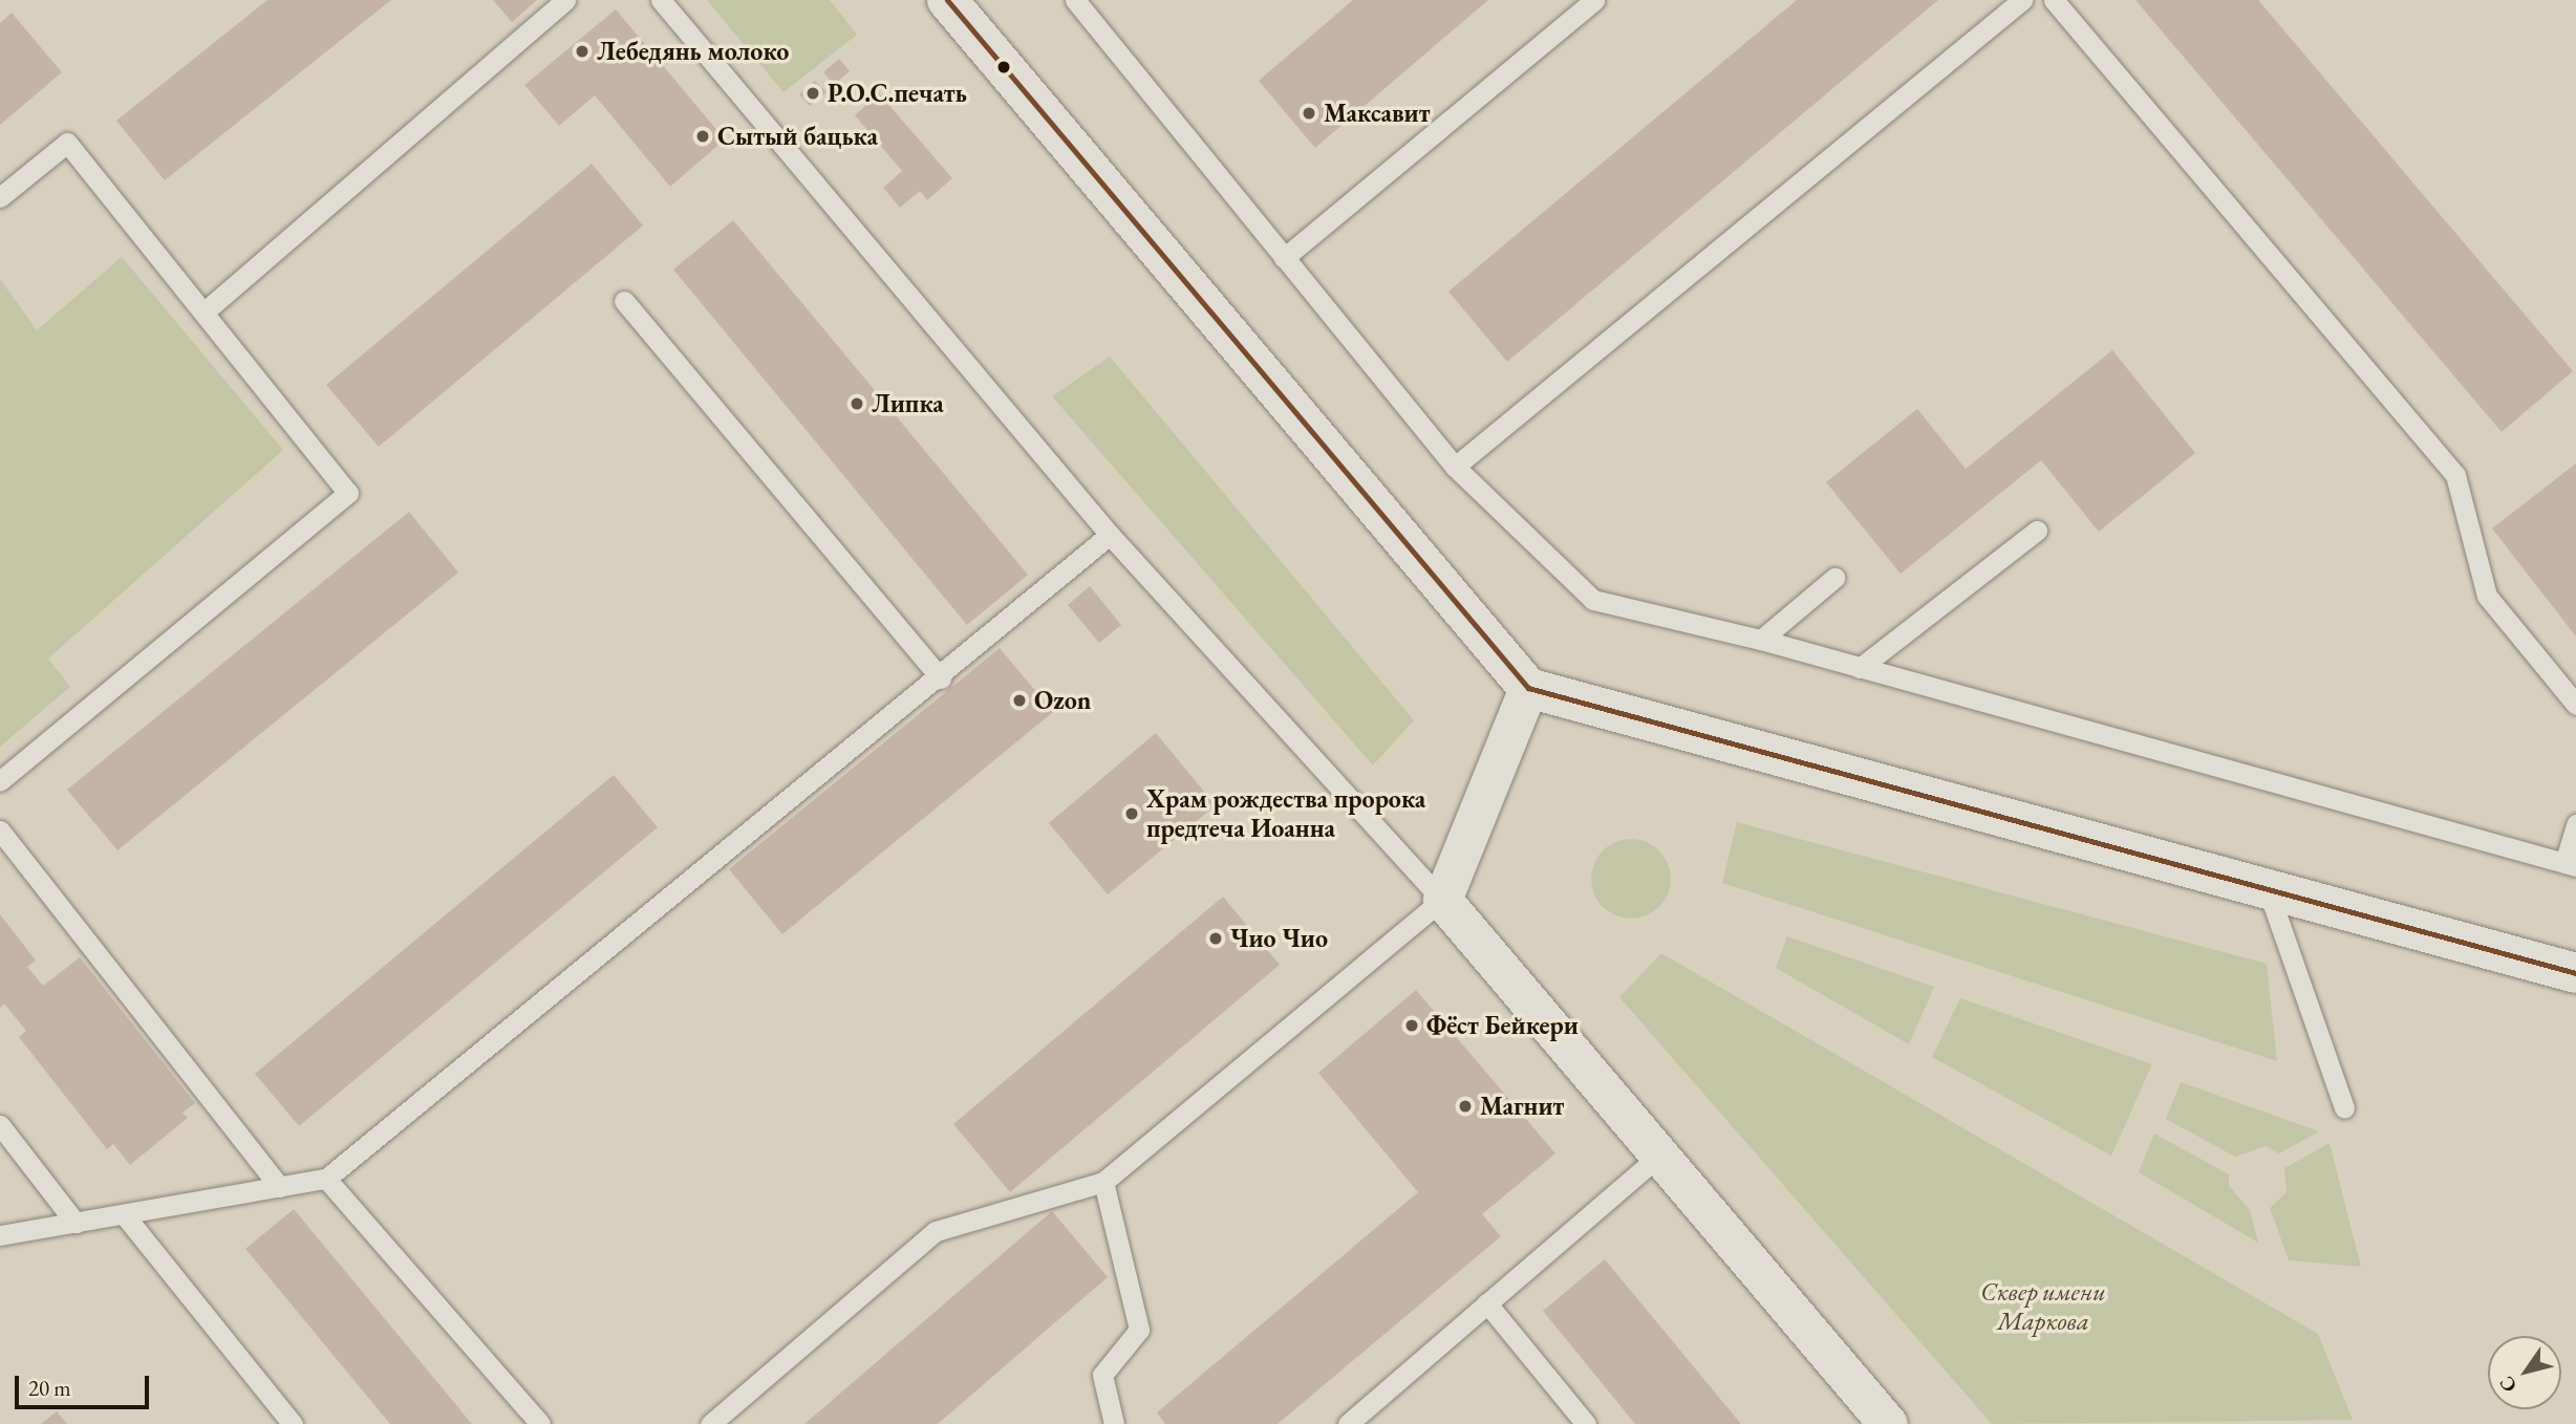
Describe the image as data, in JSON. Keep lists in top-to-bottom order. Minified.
{"parks":["Сквер имени Маркова"],"places":["Лебедянь молоко","Р.О.С.печать","Максавит","Сытый бацька","Липка","Ozon","Храм рождества пророка предтеча Иоанна","Чио Чио","Фёст Бейкери","Магнит"],"scale_bar":"20 m","north":"bottom left"}
